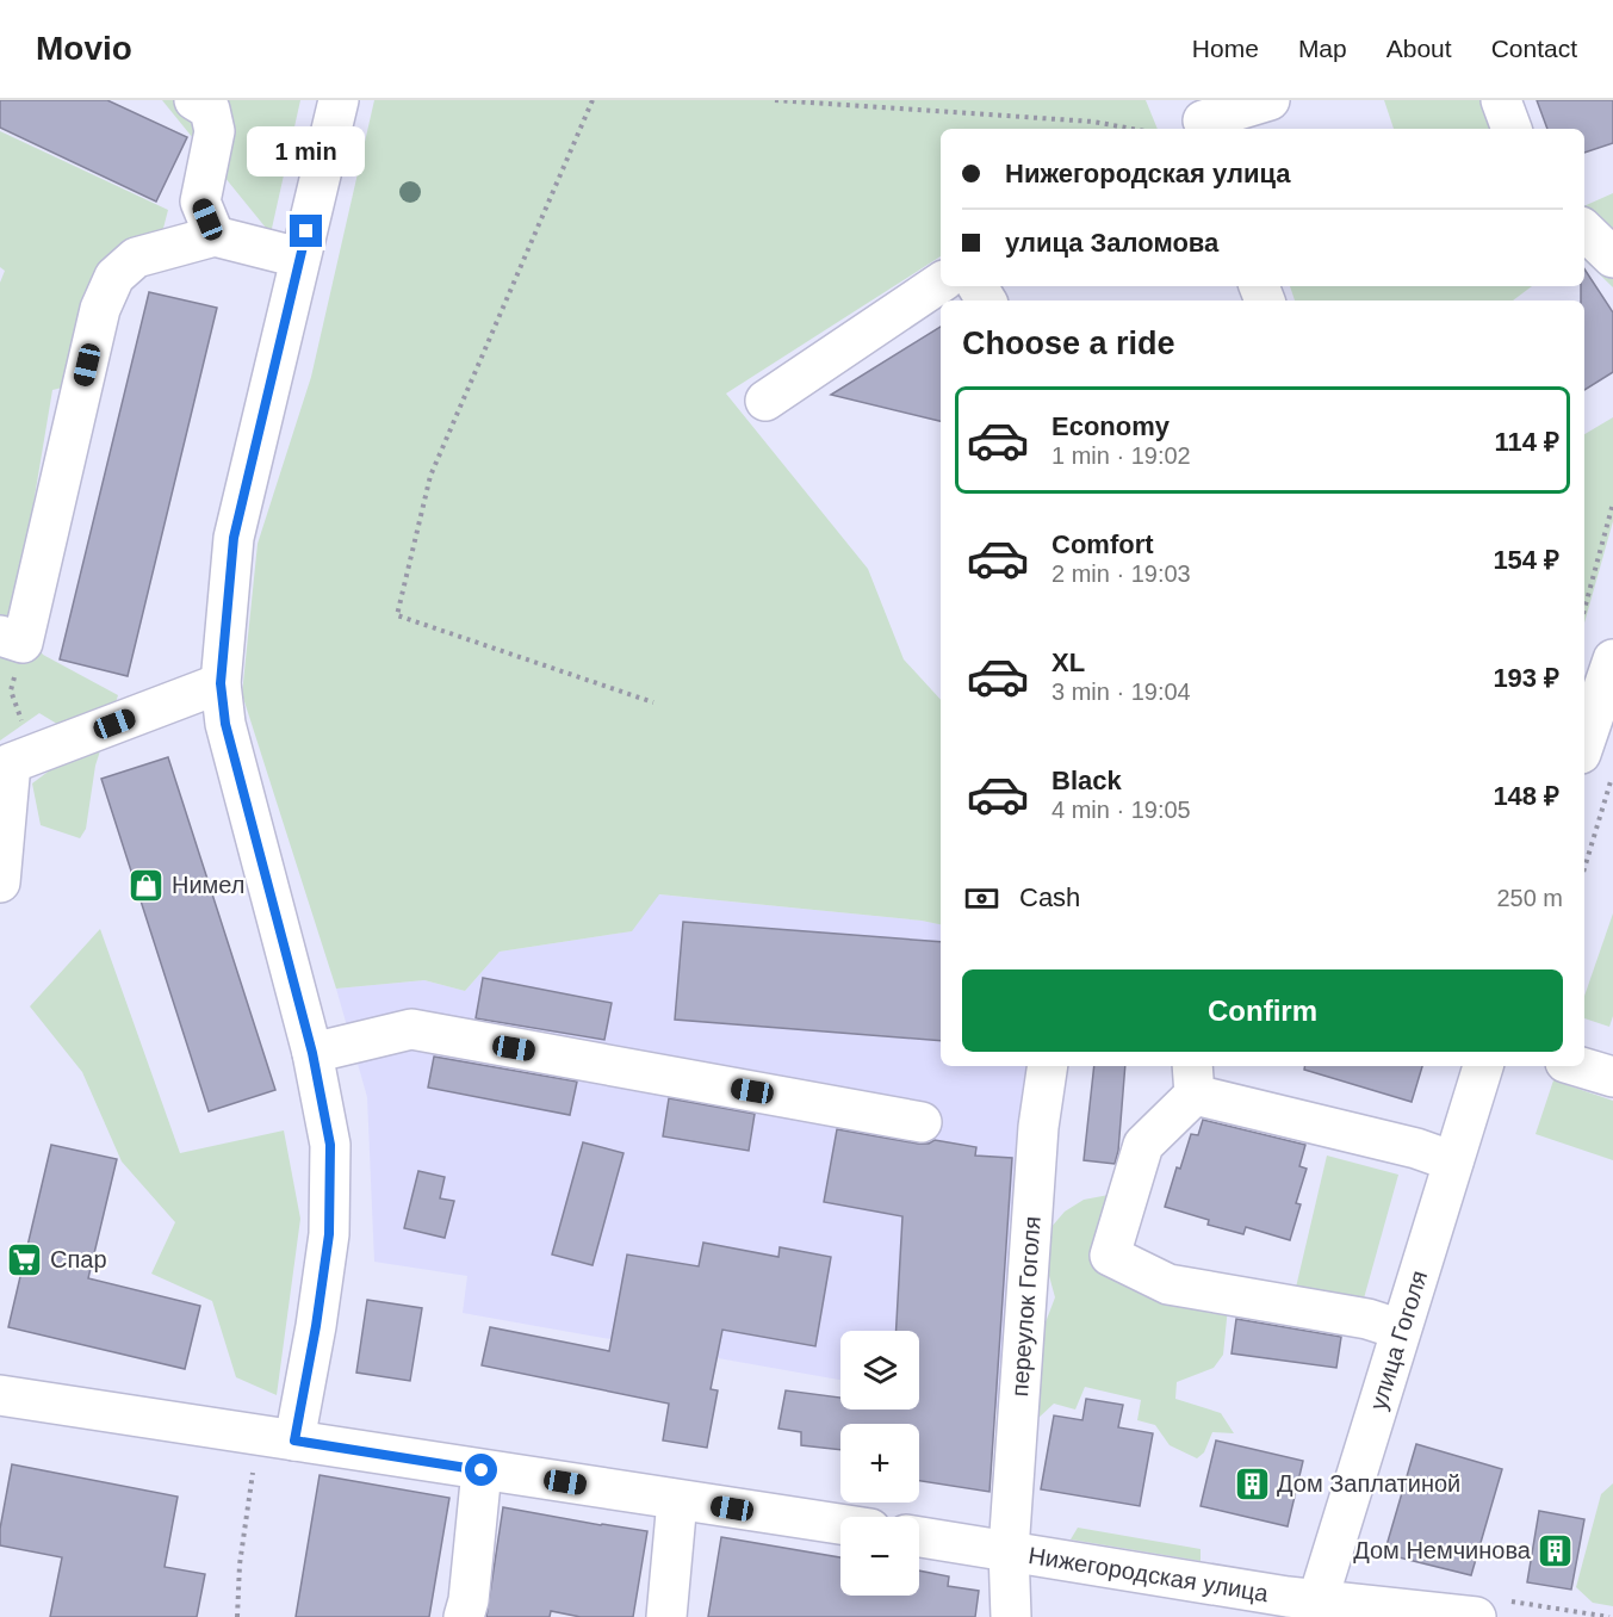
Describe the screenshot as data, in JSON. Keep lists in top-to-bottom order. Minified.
{"streets":{"street":["переулок Гоголя","улица Гоголя","Нижегородская улица"]},"crossings":[["переулок Гоголя","Нижегородская улица"],["улица Гоголя","Нижегородская улица"]],"places":{"shop":["Нимел"],"supermarket":["Спар"],"building":["Дом Заплатиной","Дом Немчинова"]},"page":{"header":"Movio","nav":["Home","Map","About","Contact"],"bubble":"1 min","banner":["Нижегородская улица","улица Заломова"],"heading":"Choose a ride","list":[{"name":"Economy","note":"1 min · 19:02","value":"114 ₽"},{"name":"Comfort","note":"2 min · 19:03","value":"154 ₽"},{"name":"XL","note":"3 min · 19:04","value":"193 ₽"},{"name":"Black","note":"4 min · 19:05","value":"148 ₽"}],"pay":["Cash","250 m"],"buttons":"Confirm","map_buttons":["+","−"]}}
